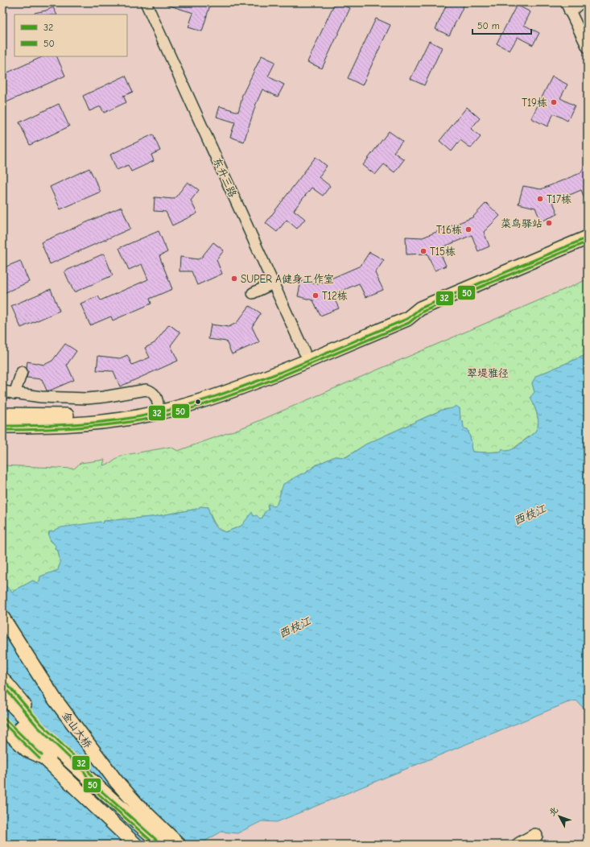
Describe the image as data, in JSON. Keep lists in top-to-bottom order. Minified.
{"streets":{"main road":["金山大桥"],"street":["东升三路"]},"water":["西枝江"],"parks":["翠堤雅径"],"places":["T19栋","T17栋","菜鸟驿站","T16栋","T15栋","SUPER A健身工作室","T12栋"],"lines":["transit line 32","transit line 50"],"legend":["32","50"],"scale_bar":"50 m","north":"top left"}
